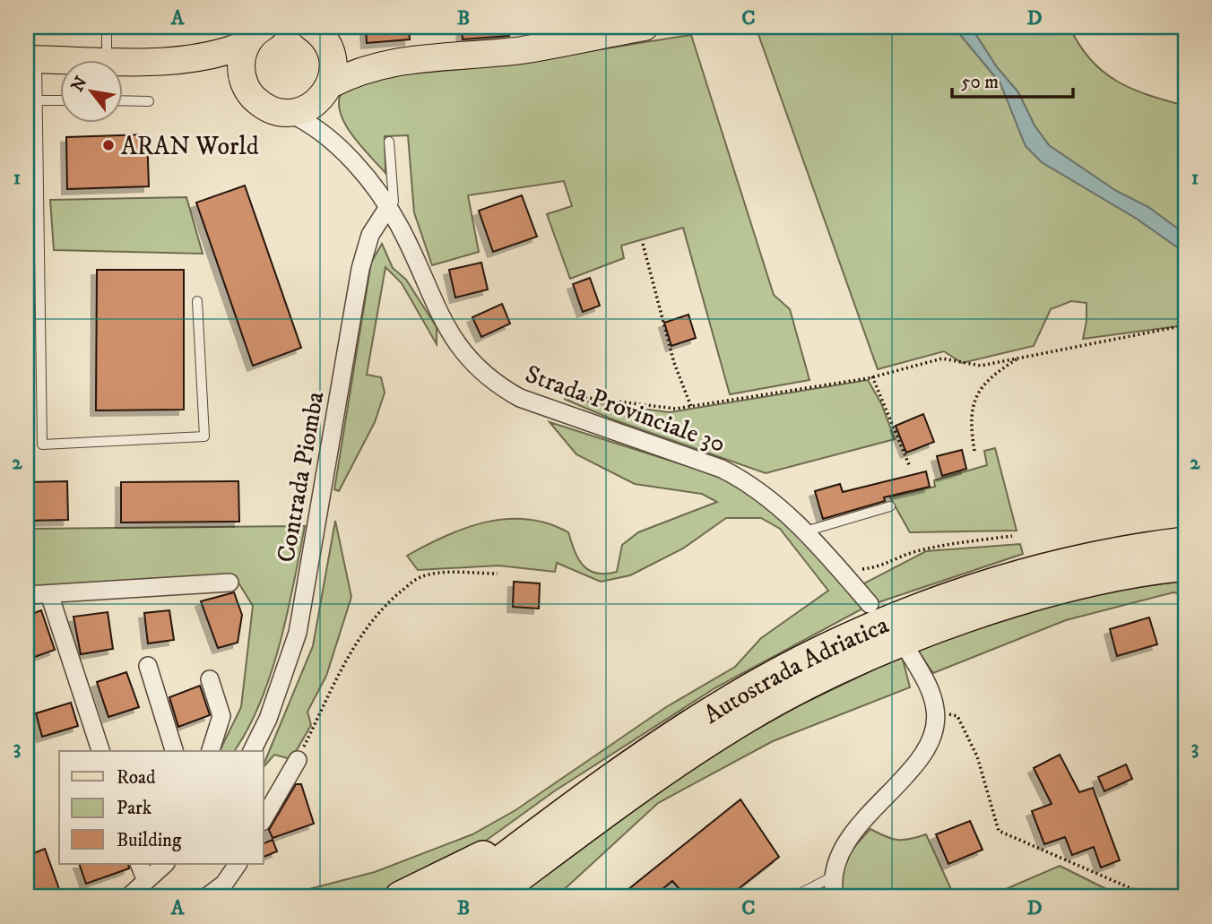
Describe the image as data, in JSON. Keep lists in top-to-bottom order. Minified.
{"streets":{"highway":["Autostrada Adriatica"],"street":["Strada Provinciale 30","Contrada Piomba"]},"crossings":[["Strada Provinciale 30","Contrada Piomba"]],"places":["ARAN World"],"legend":["Road","Park","Building"],"scale_bar":"50 m","north":"top left","grid":{"columns":["A","B","C","D"],"rows":["1","2","3"]}}
